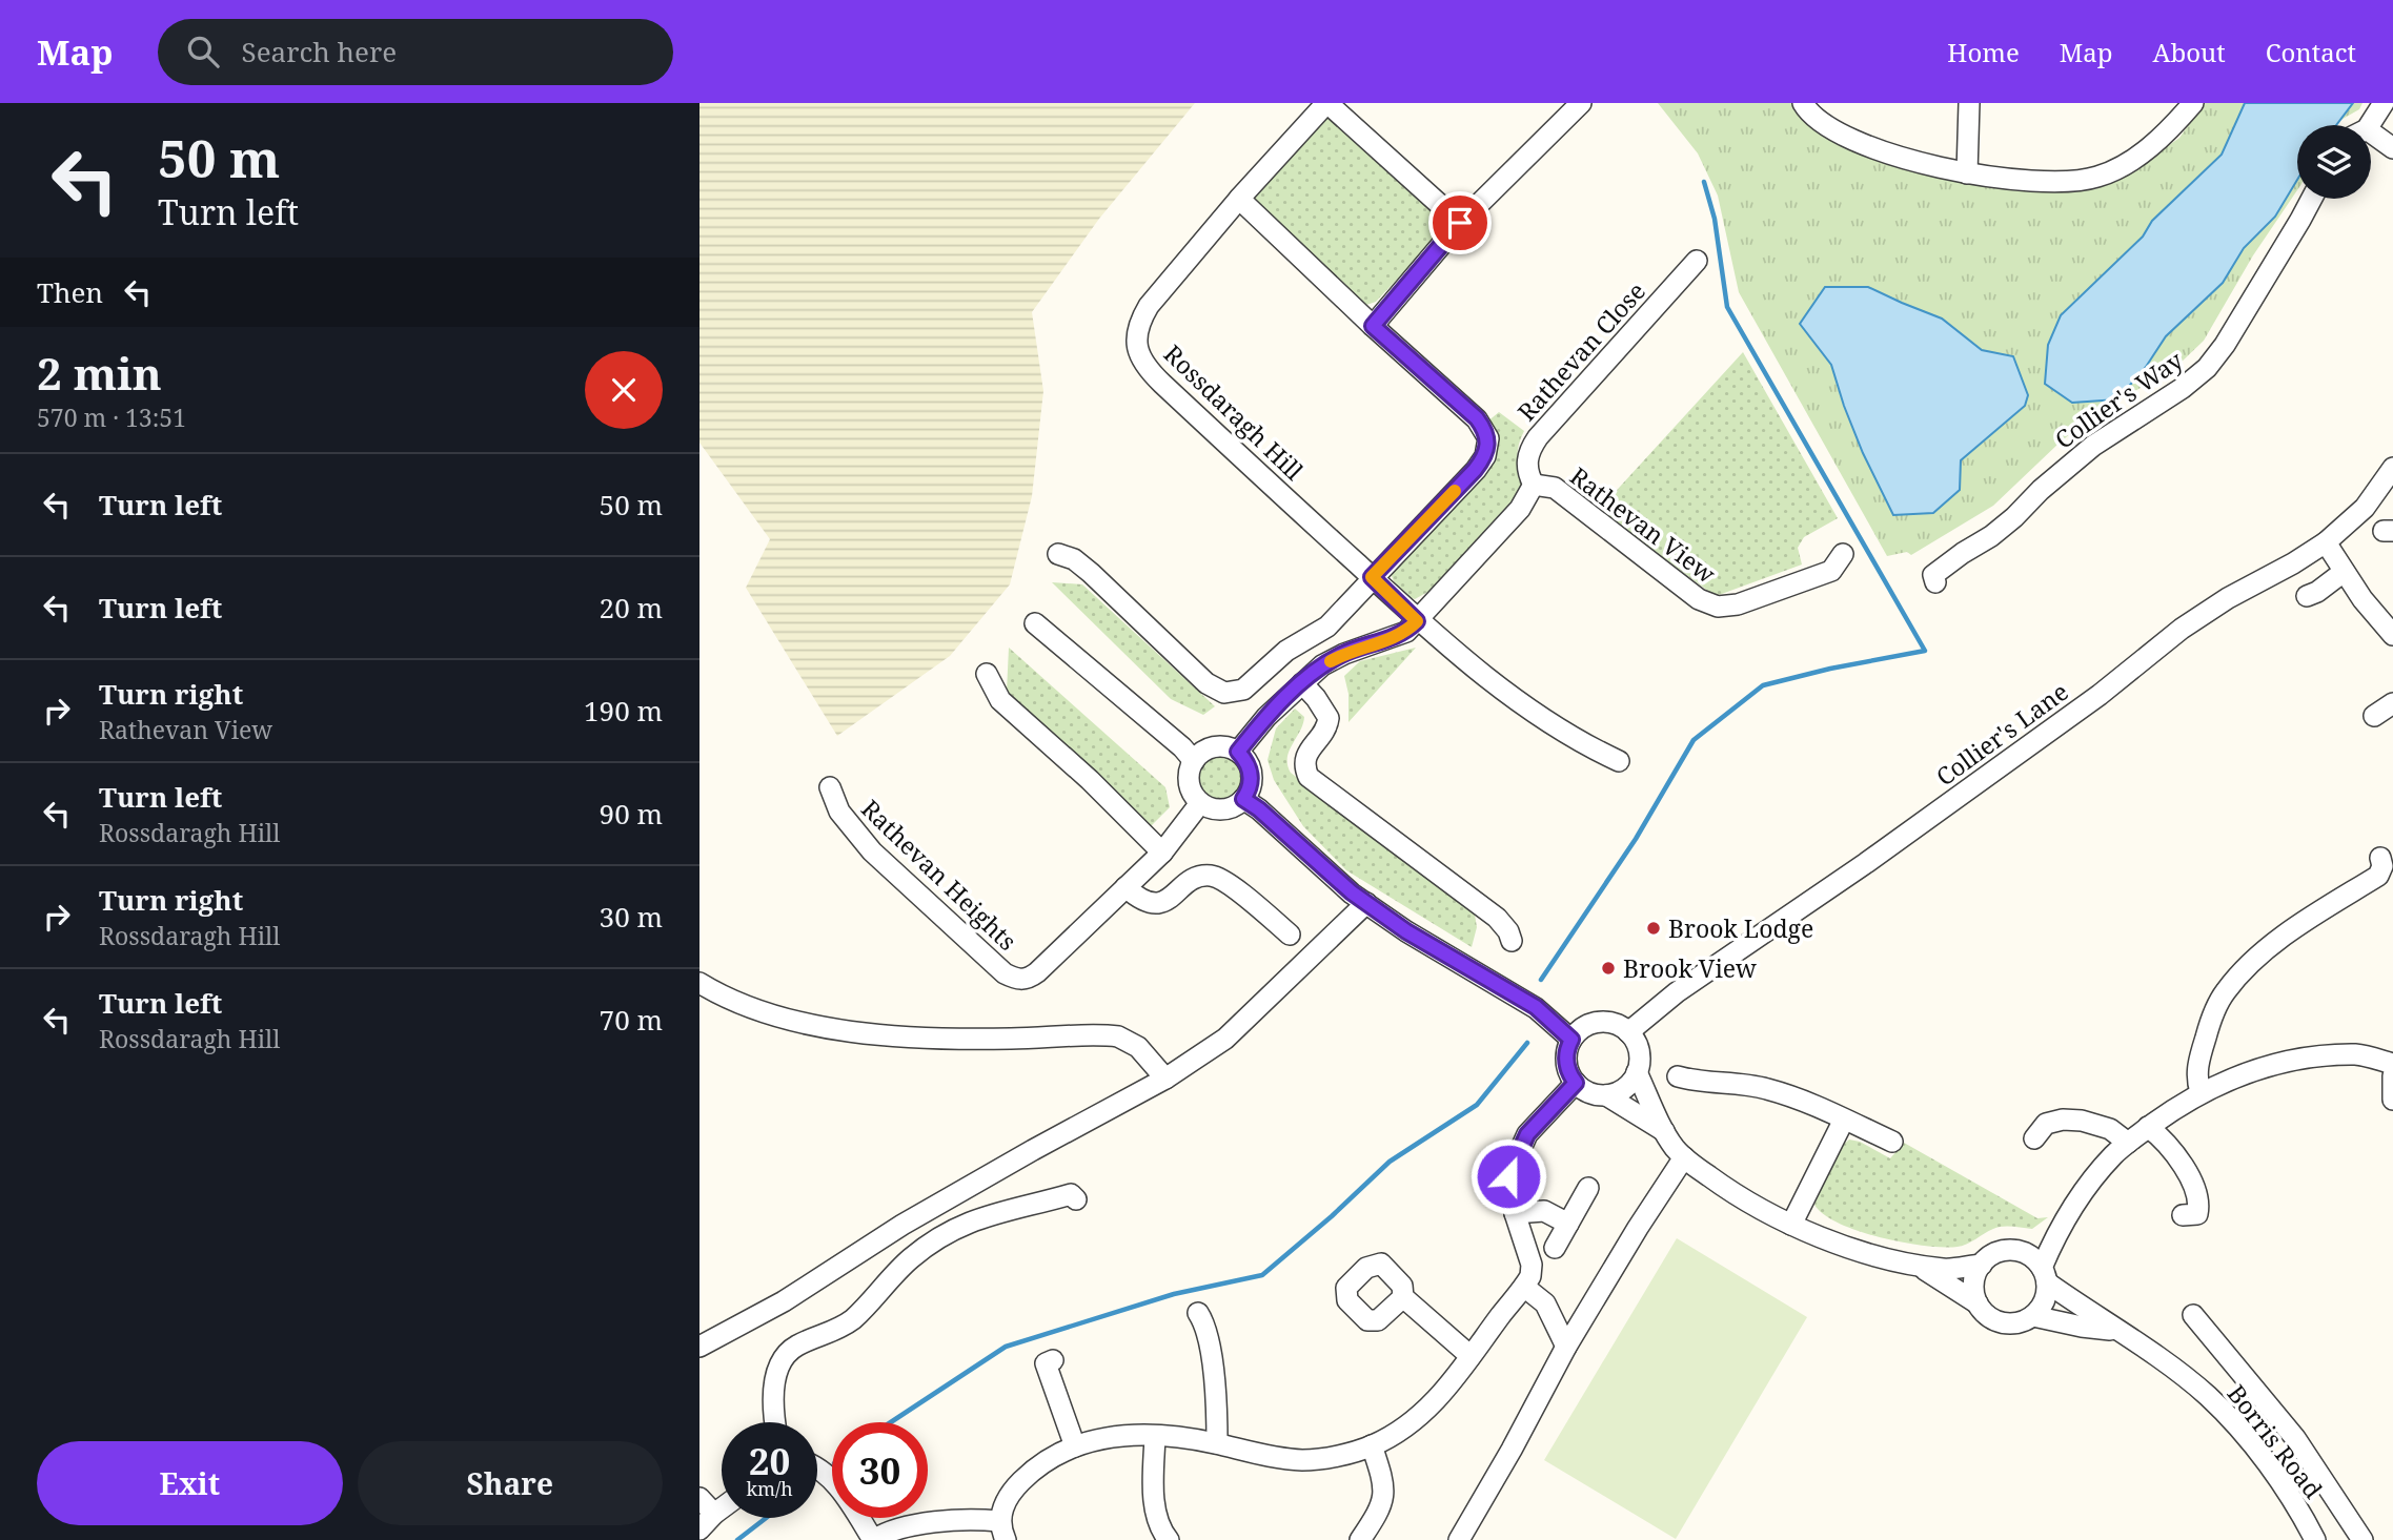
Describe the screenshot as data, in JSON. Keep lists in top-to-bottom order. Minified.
{"streets":{"street":["Rathevan Close","Collier's Way","Rossdaragh Hill","Rathevan View","Collier's Lane","Rathevan Heights","Borris Road"]},"crossings":[["Rathevan Close","Rathevan View"],["Rossdaragh Hill","Rathevan View"],["Rathevan View","Rathevan Heights"]],"places":["Brook Lodge","Brook View"],"page":{"header":"Map","search":"Search here","nav":["Home","Map","About","Contact"],"turn":["50 m","Turn left"],"then":"Then","heading":["2 min","570 m · 13:51"],"list":[{"name":"Turn left","value":"50 m"},{"name":"Turn left","value":"20 m"},{"name":"Turn right","note":"Rathevan View","value":"190 m"},{"name":"Turn left","note":"Rossdaragh Hill","value":"90 m"},{"name":"Turn right","note":"Rossdaragh Hill","value":"30 m"},{"name":"Turn left","note":"Rossdaragh Hill","value":"70 m"}],"speed":"20 km/h","limit":"30","buttons":["Exit","Share"]}}
